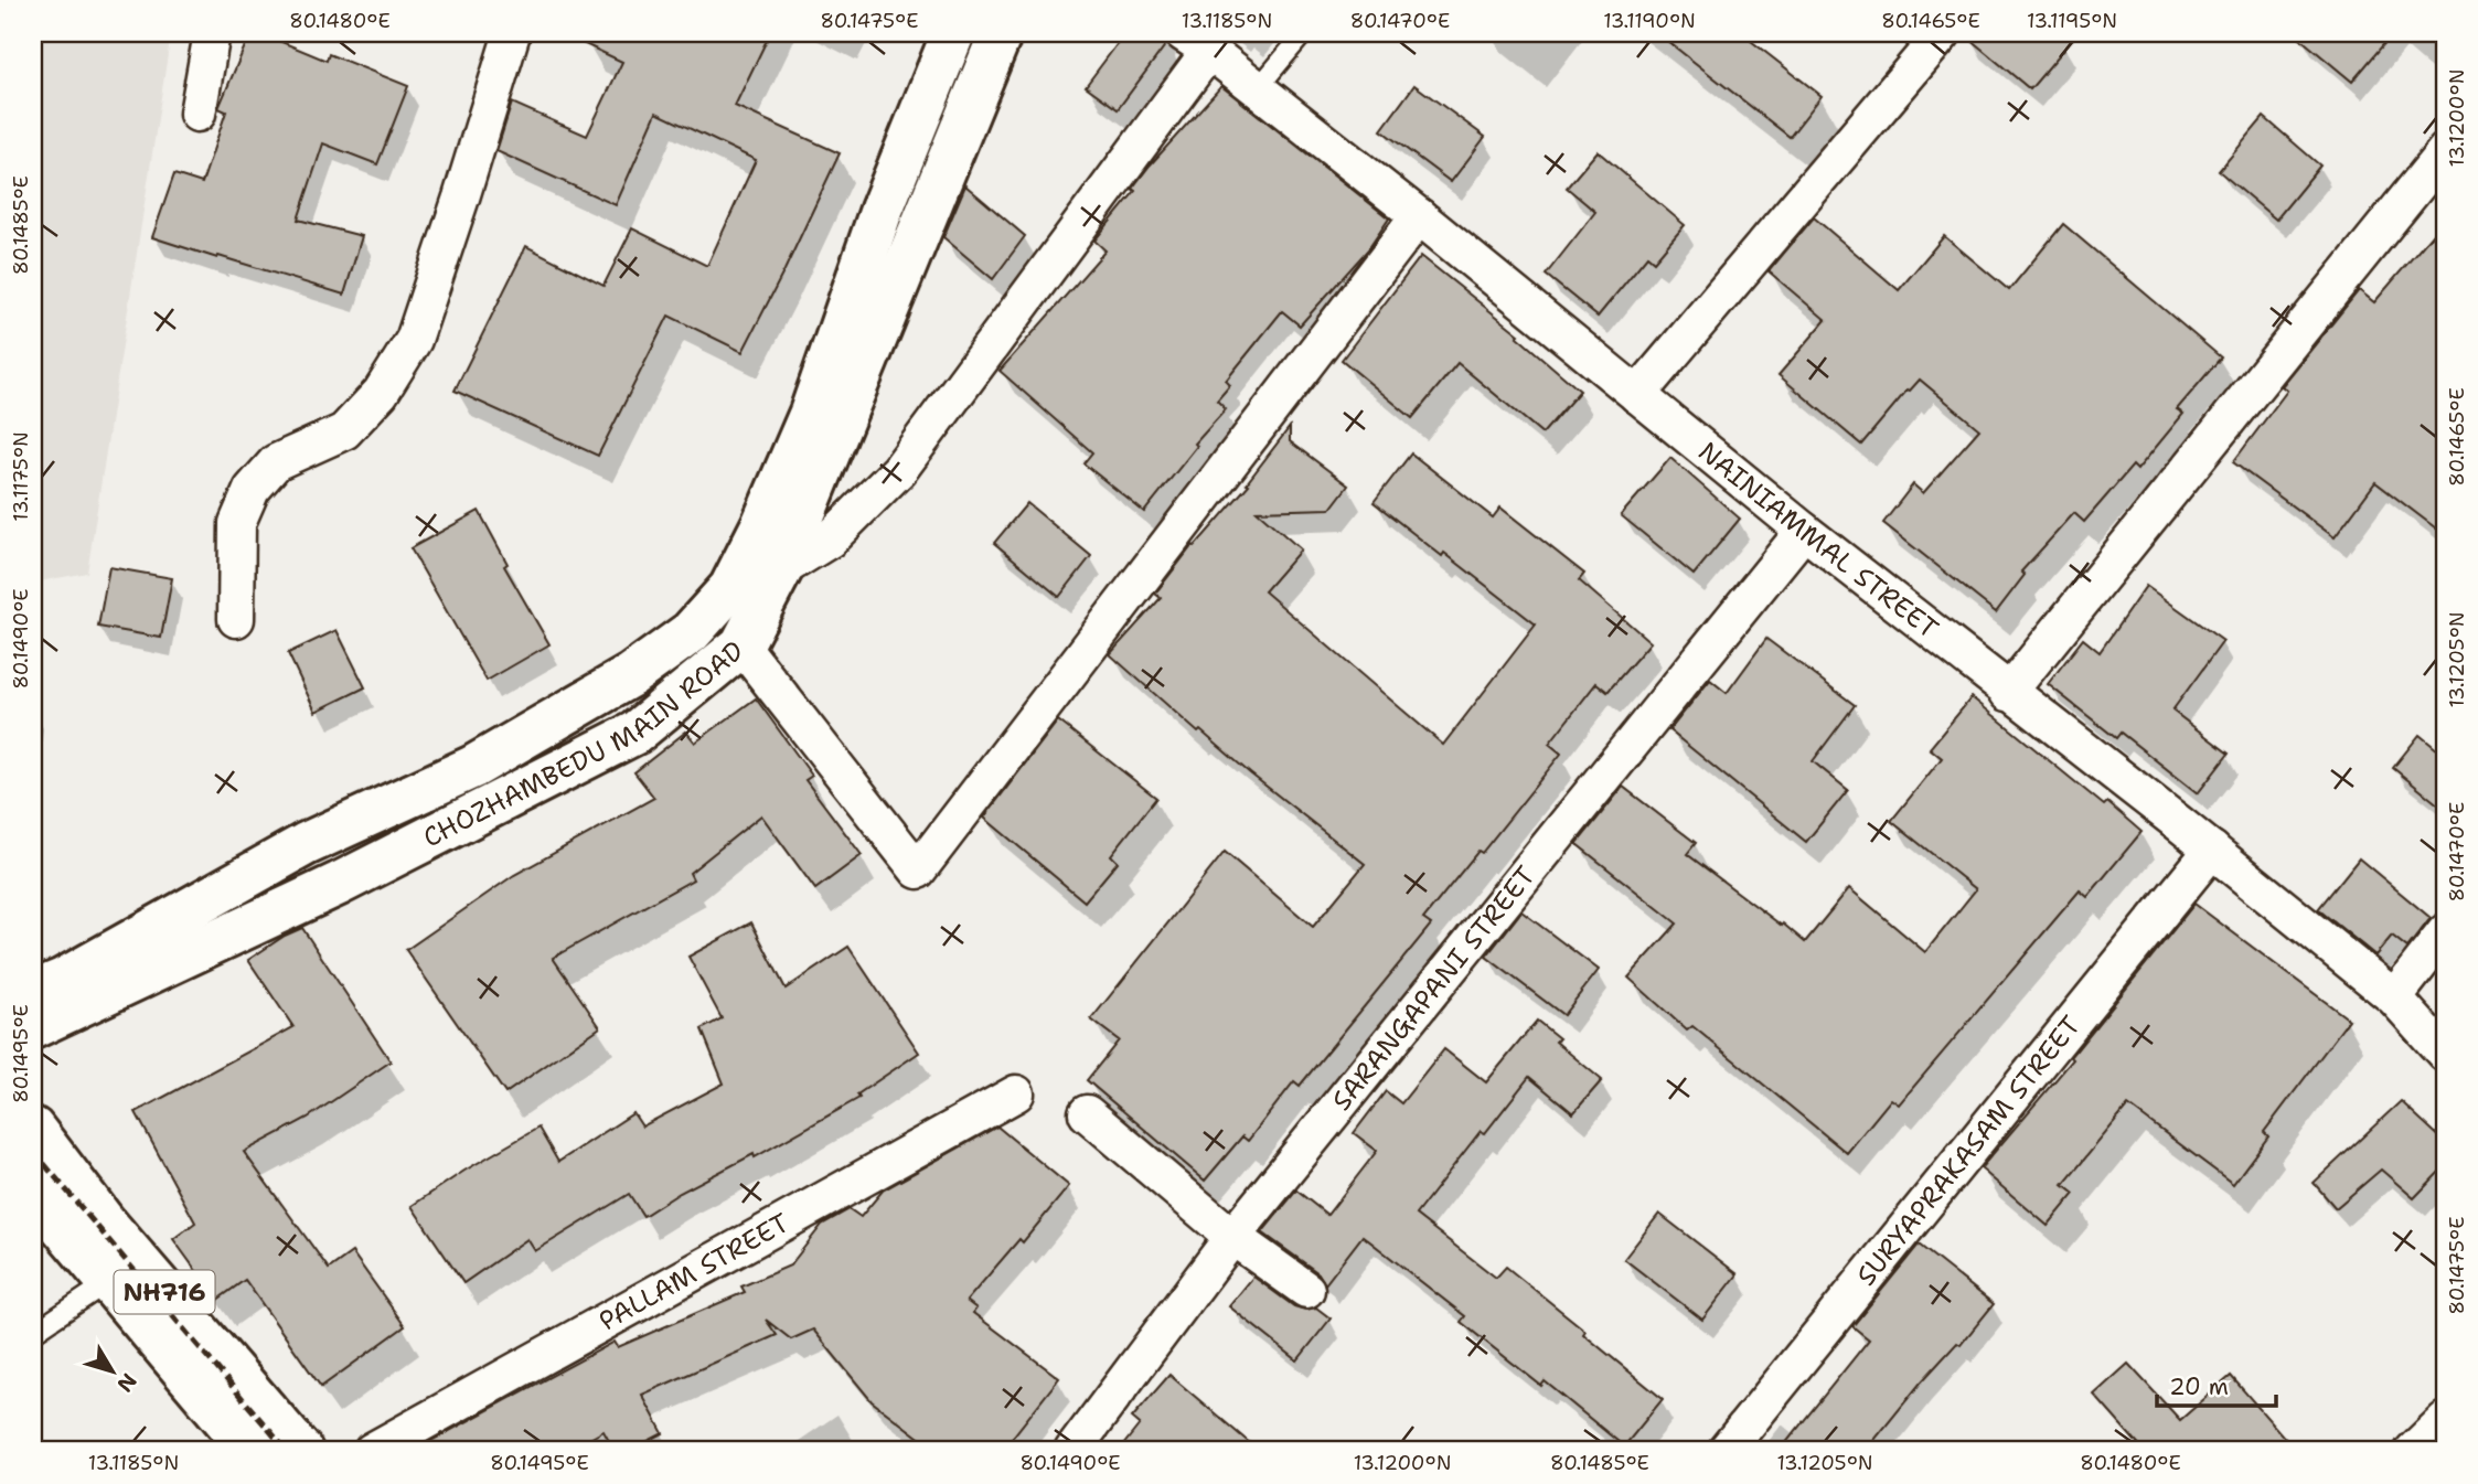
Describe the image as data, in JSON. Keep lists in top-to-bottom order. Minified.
{"streets":{"main road":["CHOZHAMBEDU MAIN ROAD","NH716"],"street":["NAINIAMMAL STREET","SARANGAPANI STREET","SURYAPRAKASAM STREET","PALLAM STREET"]},"crossings":[["NAINIAMMAL STREET","SARANGAPANI STREET"],["NAINIAMMAL STREET","SURYAPRAKASAM STREET"]],"scale_bar":"20 m","north":"bottom right","coordinates":["80.1480°E","80.1475°E","13.1185°N","80.1470°E","13.1190°N","80.1465°E","13.1195°N","13.1200°N","80.1485°E","13.1175°N","80.1490°E","13.1205°N","80.1495°E"]}
